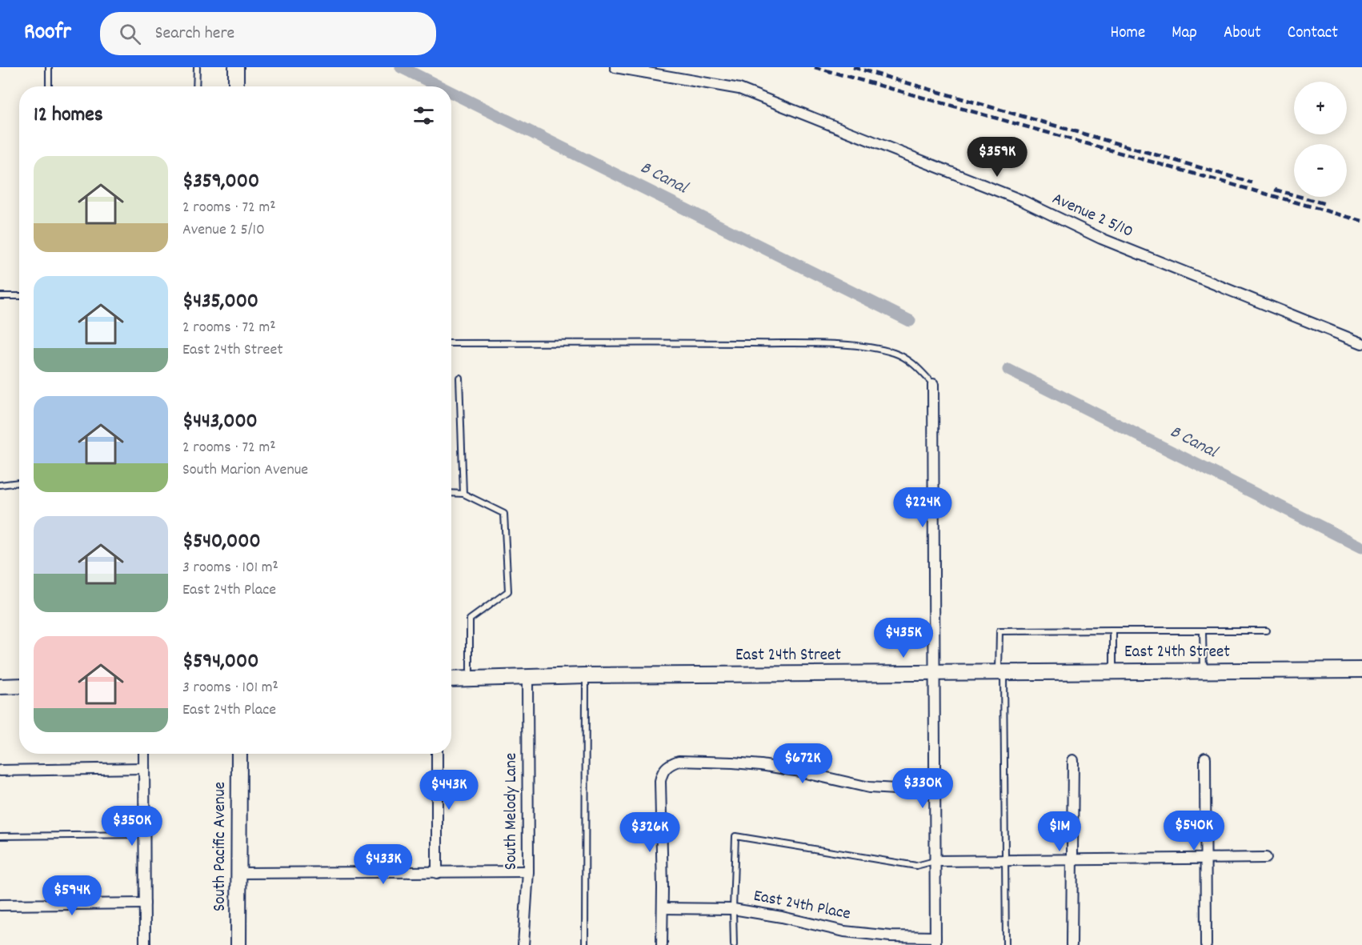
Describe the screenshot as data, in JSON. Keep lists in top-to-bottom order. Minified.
{"streets":{"main road":["East 24th Street","South Pacific Avenue"],"street":["Avenue 2 5/10","South Melody Lane","East 24th Place"]},"crossings":[["East 24th Street","South Melody Lane"]],"water":["B Canal"],"page":{"header":"Roofr","search":"Search here","nav":["Home","Map","About","Contact"],"map_buttons":["+","−"],"heading":"12 homes","price":["$359K","$224K","$435K","$672K","$330K","$443K","$350K","$540K","$1M","$326K","$433K","$594K"],"list":[{"name":"$359,000","note":"2 rooms · 72 m² · Avenue 2 5/10"},{"name":"$435,000","note":"2 rooms · 72 m² · East 24th Street"},{"name":"$443,000","note":"2 rooms · 72 m² · South Marion Avenue"},{"name":"$540,000","note":"3 rooms · 101 m² · East 24th Place"},{"name":"$594,000","note":"3 rooms · 101 m² · East 24th Place"}]}}
